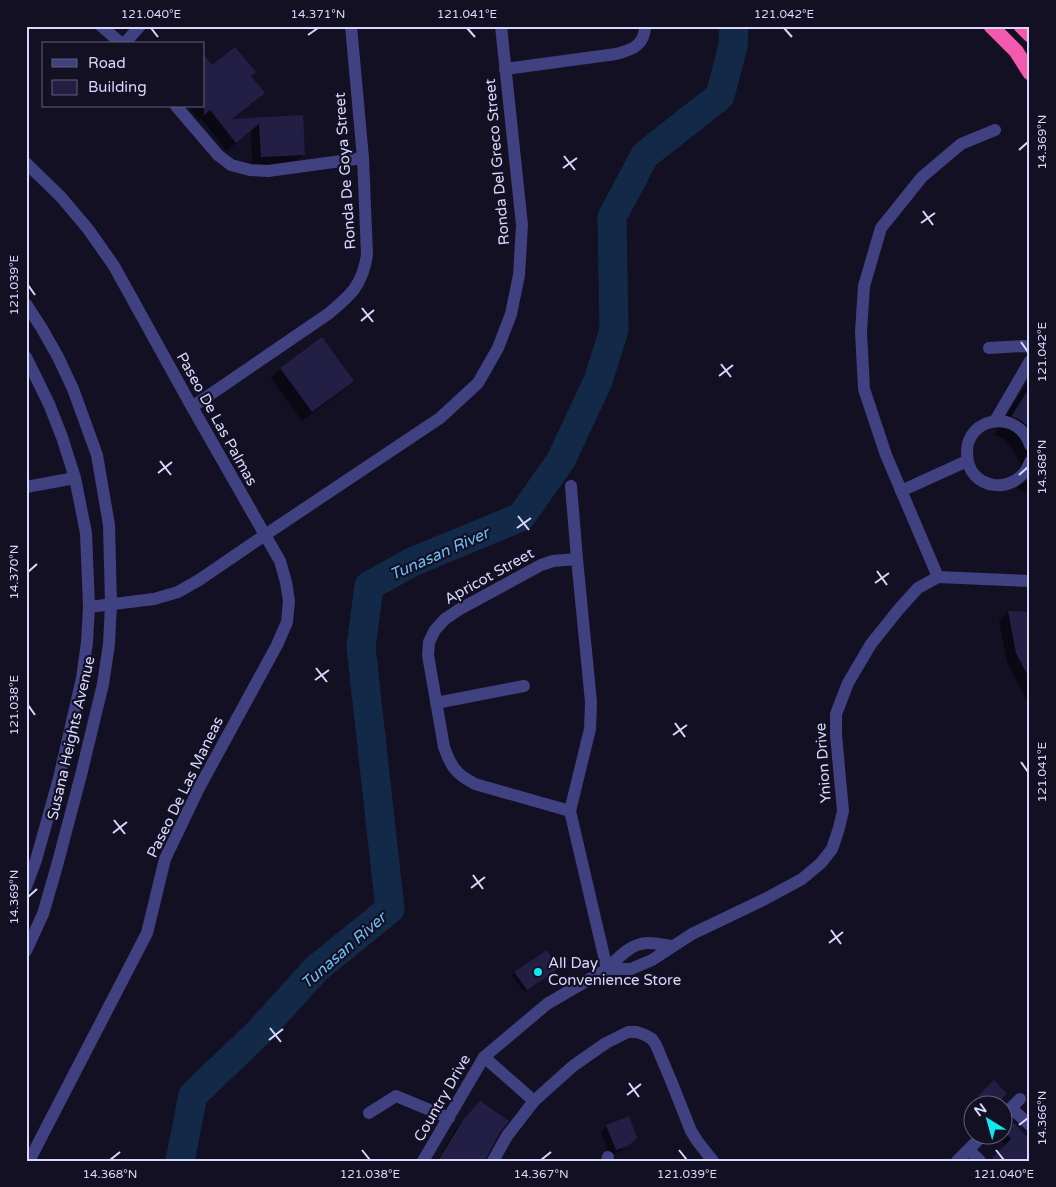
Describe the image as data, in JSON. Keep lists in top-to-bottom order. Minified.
{"streets":{"street":["Ronda Del Greco Street","Ronda De Goya Street","Paseo De Las Palmas","Apricot Street","Susana Heights Avenue","Ynion Drive","Paseo De Las Maneas","Country Drive"]},"crossings":[["Ronda Del Greco Street","Paseo De Las Palmas"],["Ronda Del Greco Street","Paseo De Las Maneas"],["Ronda De Goya Street","Paseo De Las Palmas"],["Paseo De Las Palmas","Paseo De Las Maneas"],["Ynion Drive","Country Drive"]],"water":["Tunasan River"],"places":["All Day Convenience Store"],"legend":["Road","Building"],"north":"top left","coordinates":["121.040°E","14.371°N","121.041°E","121.042°E","14.369°N","121.039°E","14.368°N","14.370°N","121.038°E","14.366°N","14.367°N"]}
